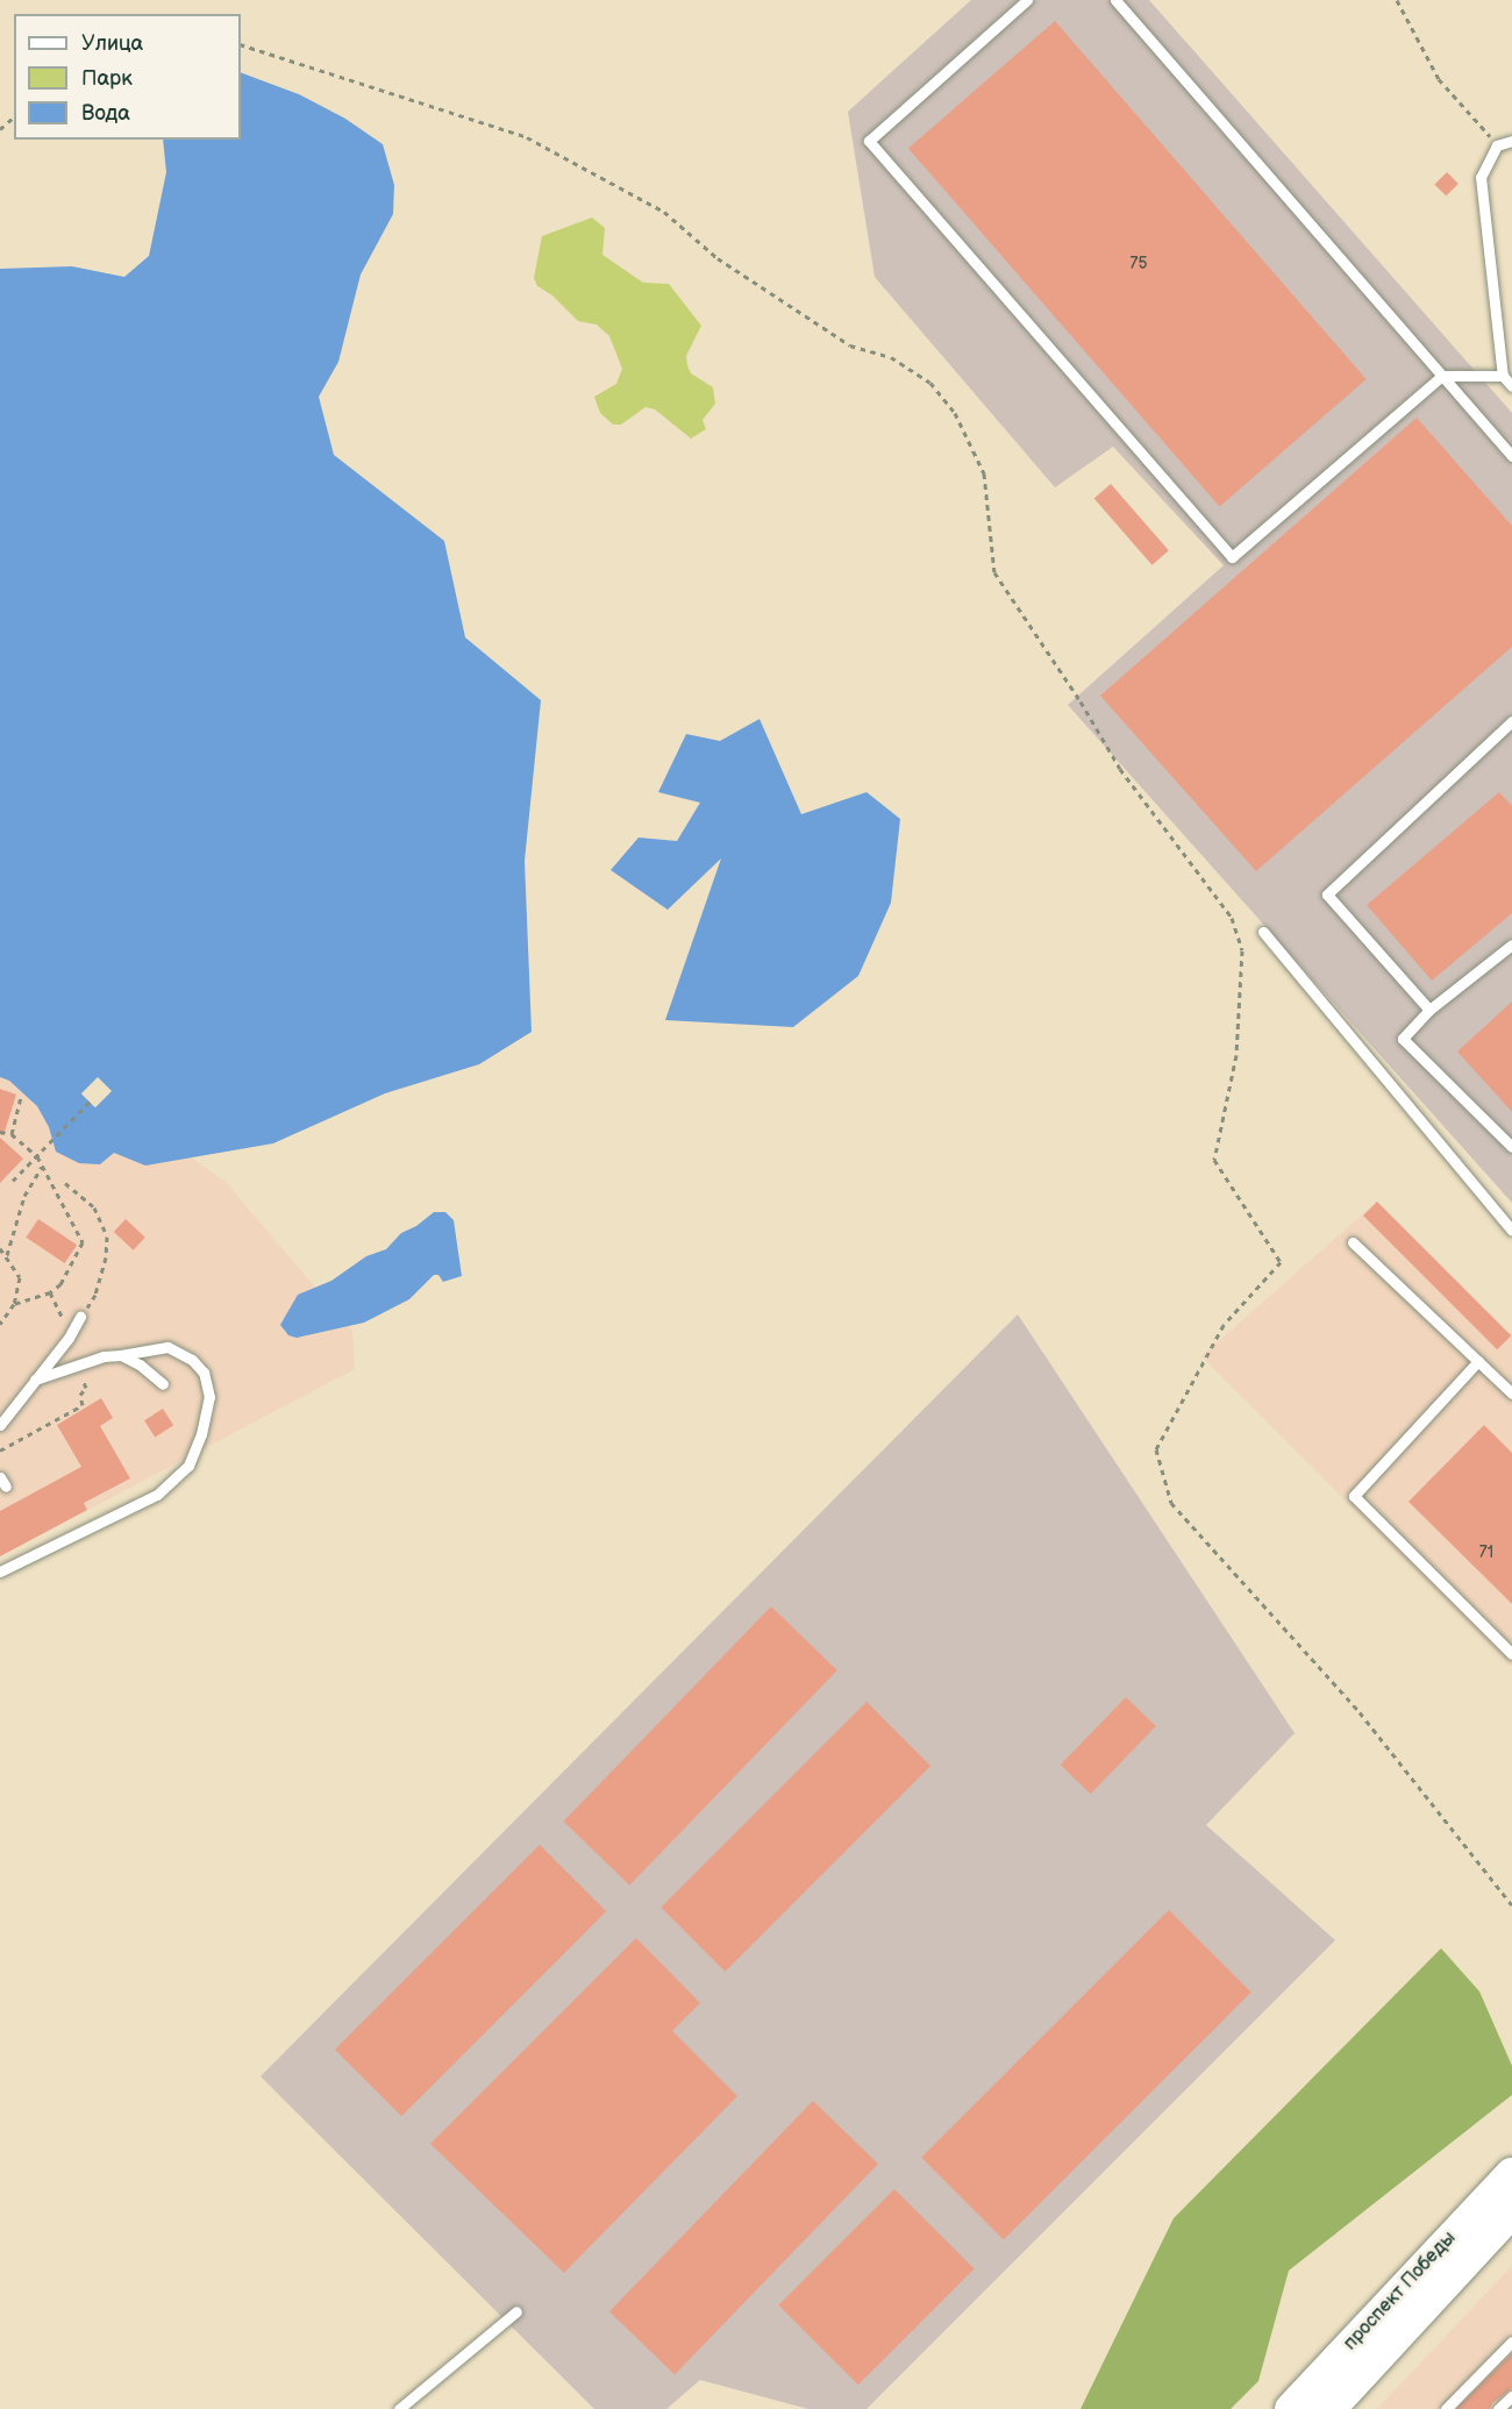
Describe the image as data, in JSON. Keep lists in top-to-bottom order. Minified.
{"streets":{"main road":["проспект Победы"]},"house_numbers":["75","71"],"legend":["Улица","Парк","Вода"]}
